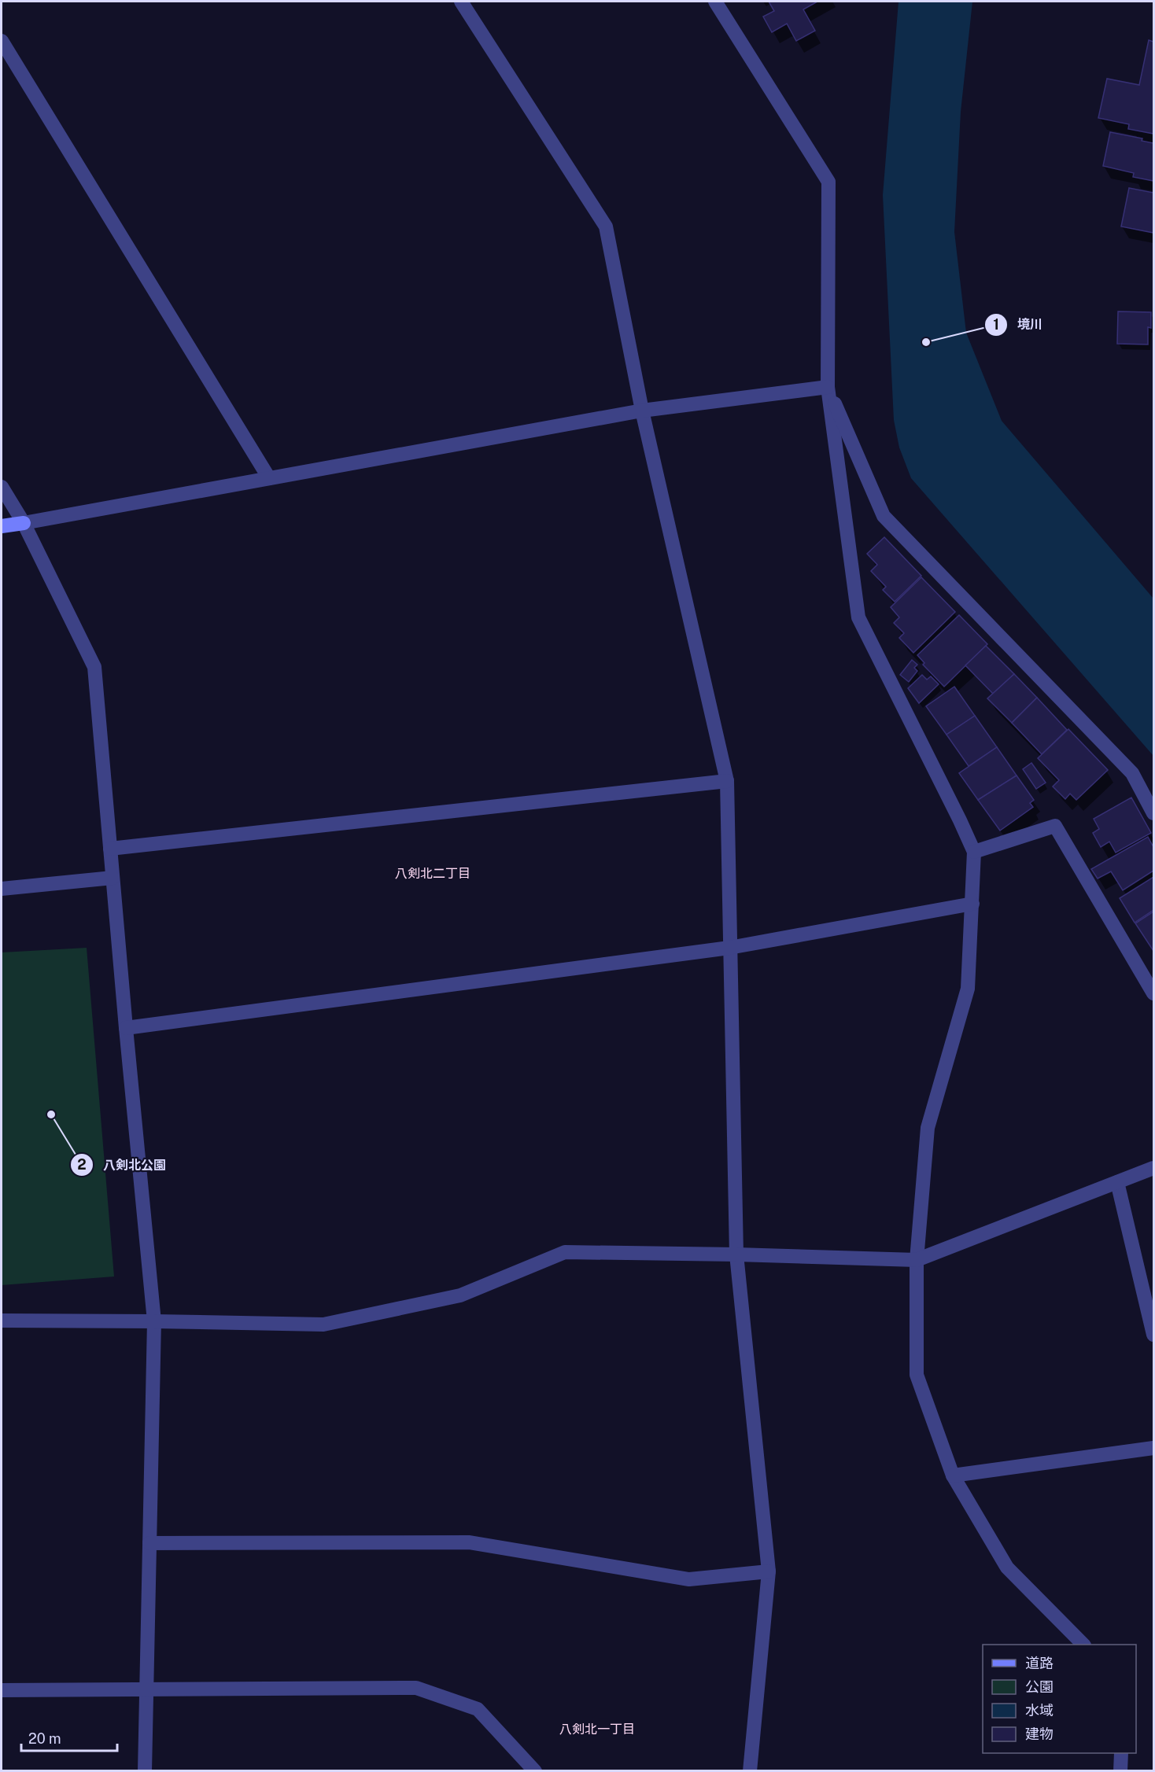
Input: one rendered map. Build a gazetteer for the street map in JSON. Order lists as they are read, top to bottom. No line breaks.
{"districts":["八剣北二丁目","八剣北一丁目"],"places":["境川","八剣北公園"],"legend":["道路","公園","水域","建物"],"scale_bar":"20 m"}
